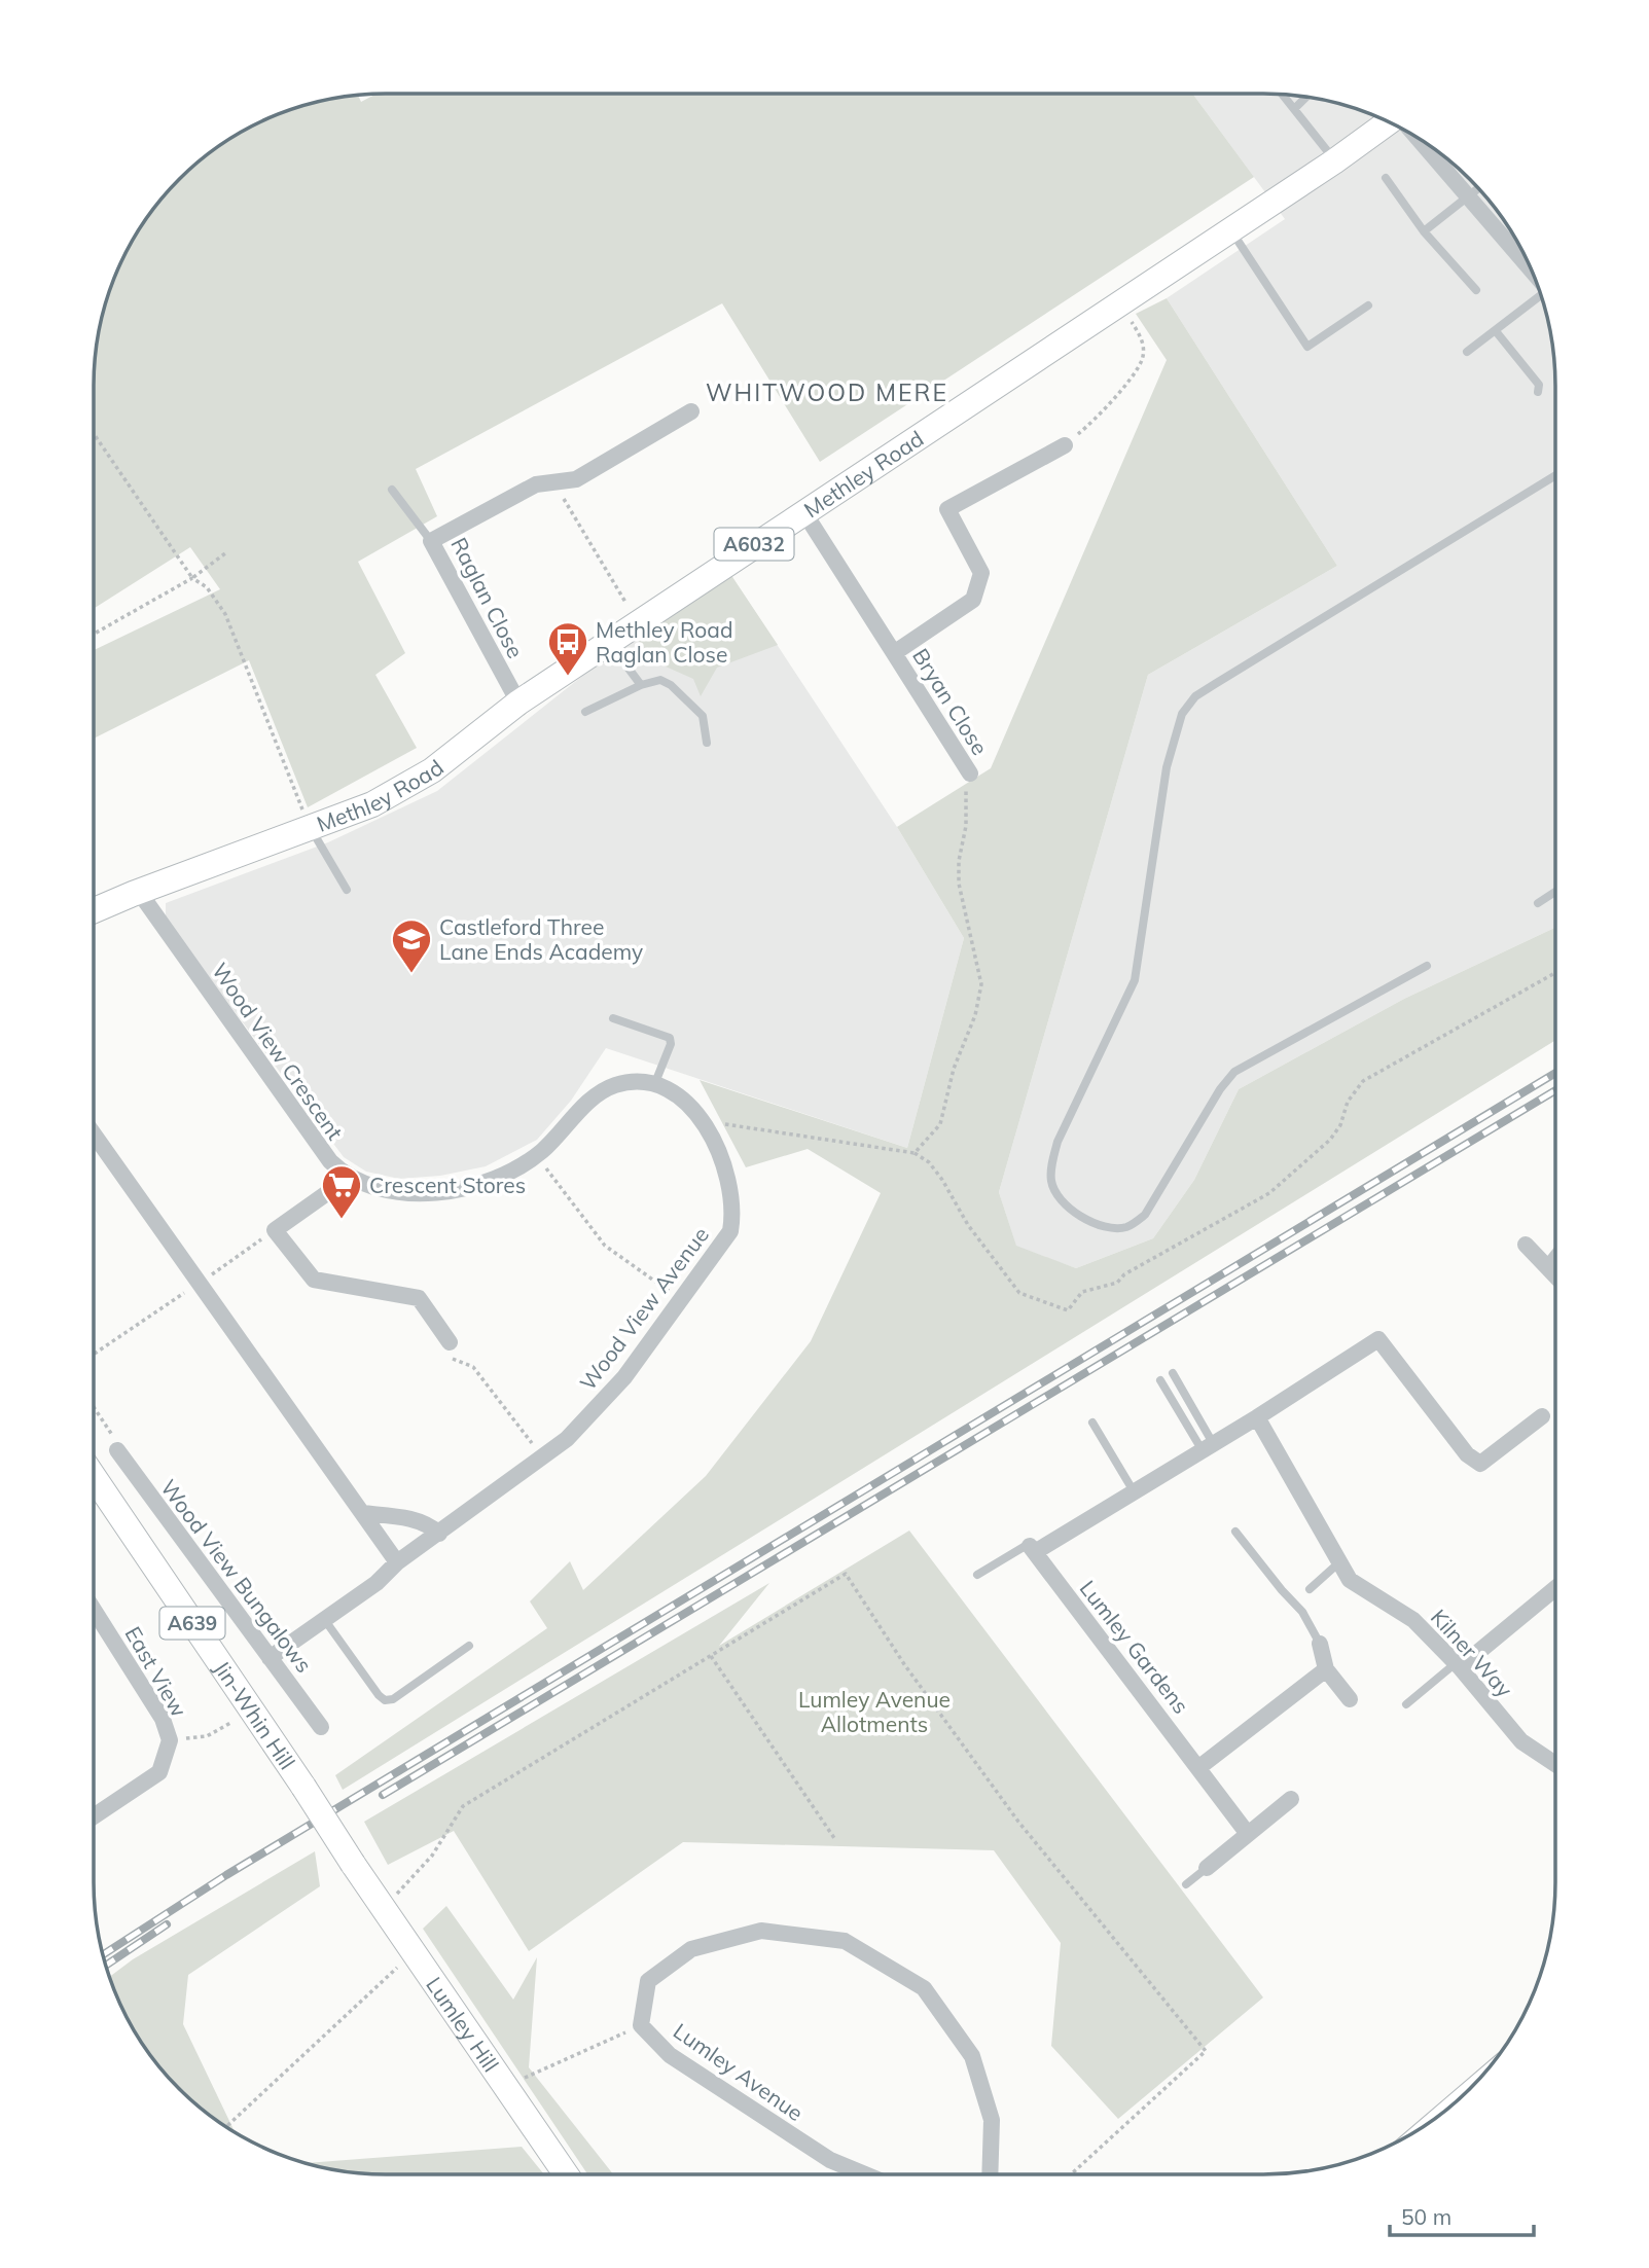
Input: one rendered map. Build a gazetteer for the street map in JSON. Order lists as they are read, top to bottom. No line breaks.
{"streets":{"main road":["Methley Road","A6032","A639","Jin-Whin Hill","Lumley Hill"],"street":["Raglan Close","Bryan Close","Wood View Crescent","Wood View Avenue","Wood View Bungalows","Lumley Gardens","Kilner Way","East View","Lumley Avenue"]},"crossings":[["Methley Road","Raglan Close"],["Methley Road","Bryan Close"],["Methley Road","Wood View Crescent"],["Wood View Avenue","Wood View Bungalows"],["Jin-Whin Hill","Lumley Hill"]],"districts":["WHITWOOD MERE"],"parks":["Lumley Avenue Allotments"],"places":{"bus stop":["Methley Road Raglan Close"],"school or university":["Castleford Three Lane Ends Academy"],"supermarket":["Crescent Stores"]},"scale_bar":"50 m"}
